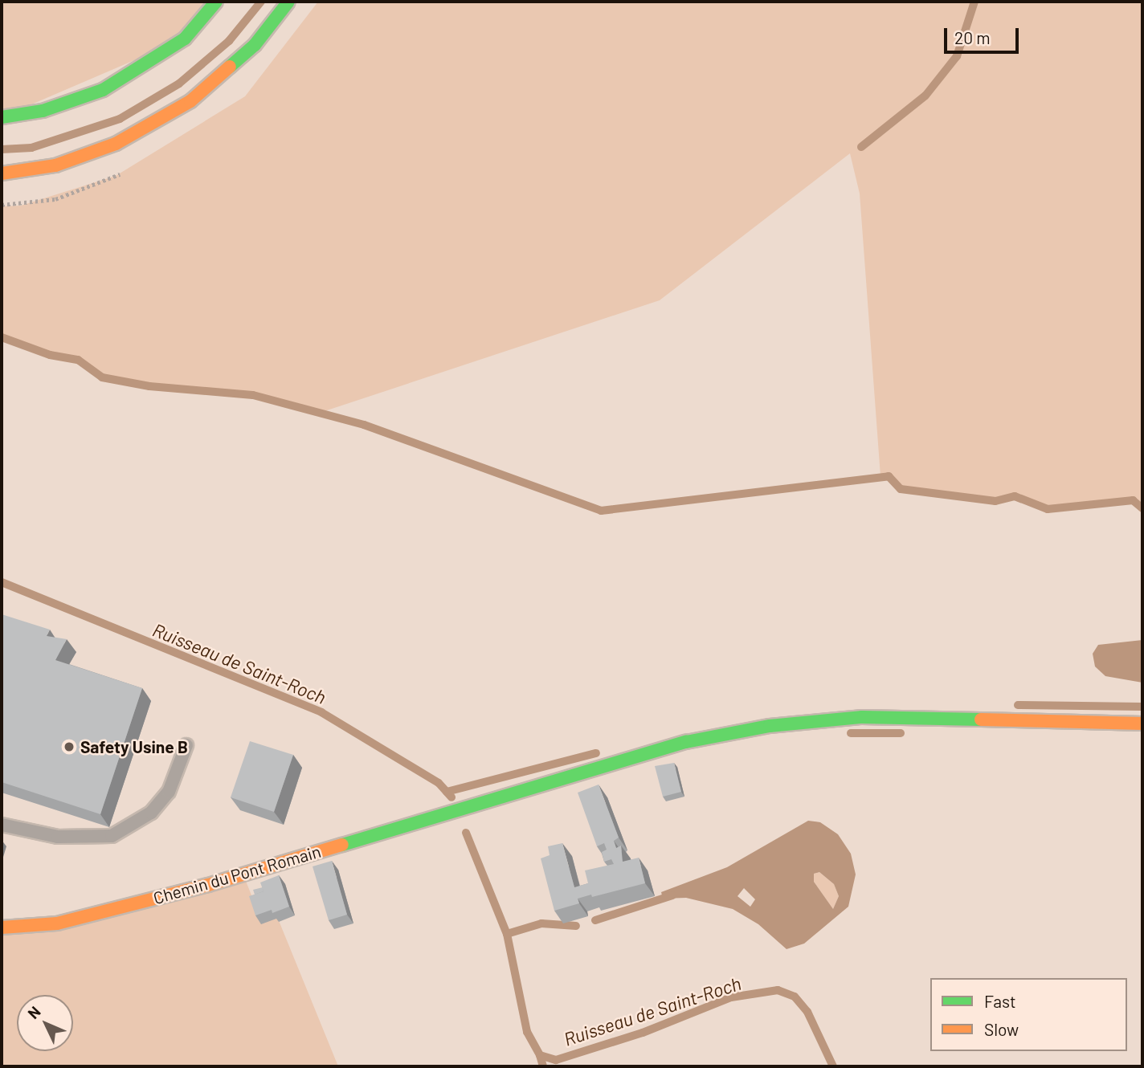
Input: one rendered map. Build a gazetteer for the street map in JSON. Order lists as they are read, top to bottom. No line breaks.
{"streets":{"street":["Chemin du Pont Romain"]},"water":["Ruisseau de Saint-Roch"],"places":["Safety Usine B"],"legend":["Fast","Slow"],"scale_bar":"20 m","north":"top left"}
